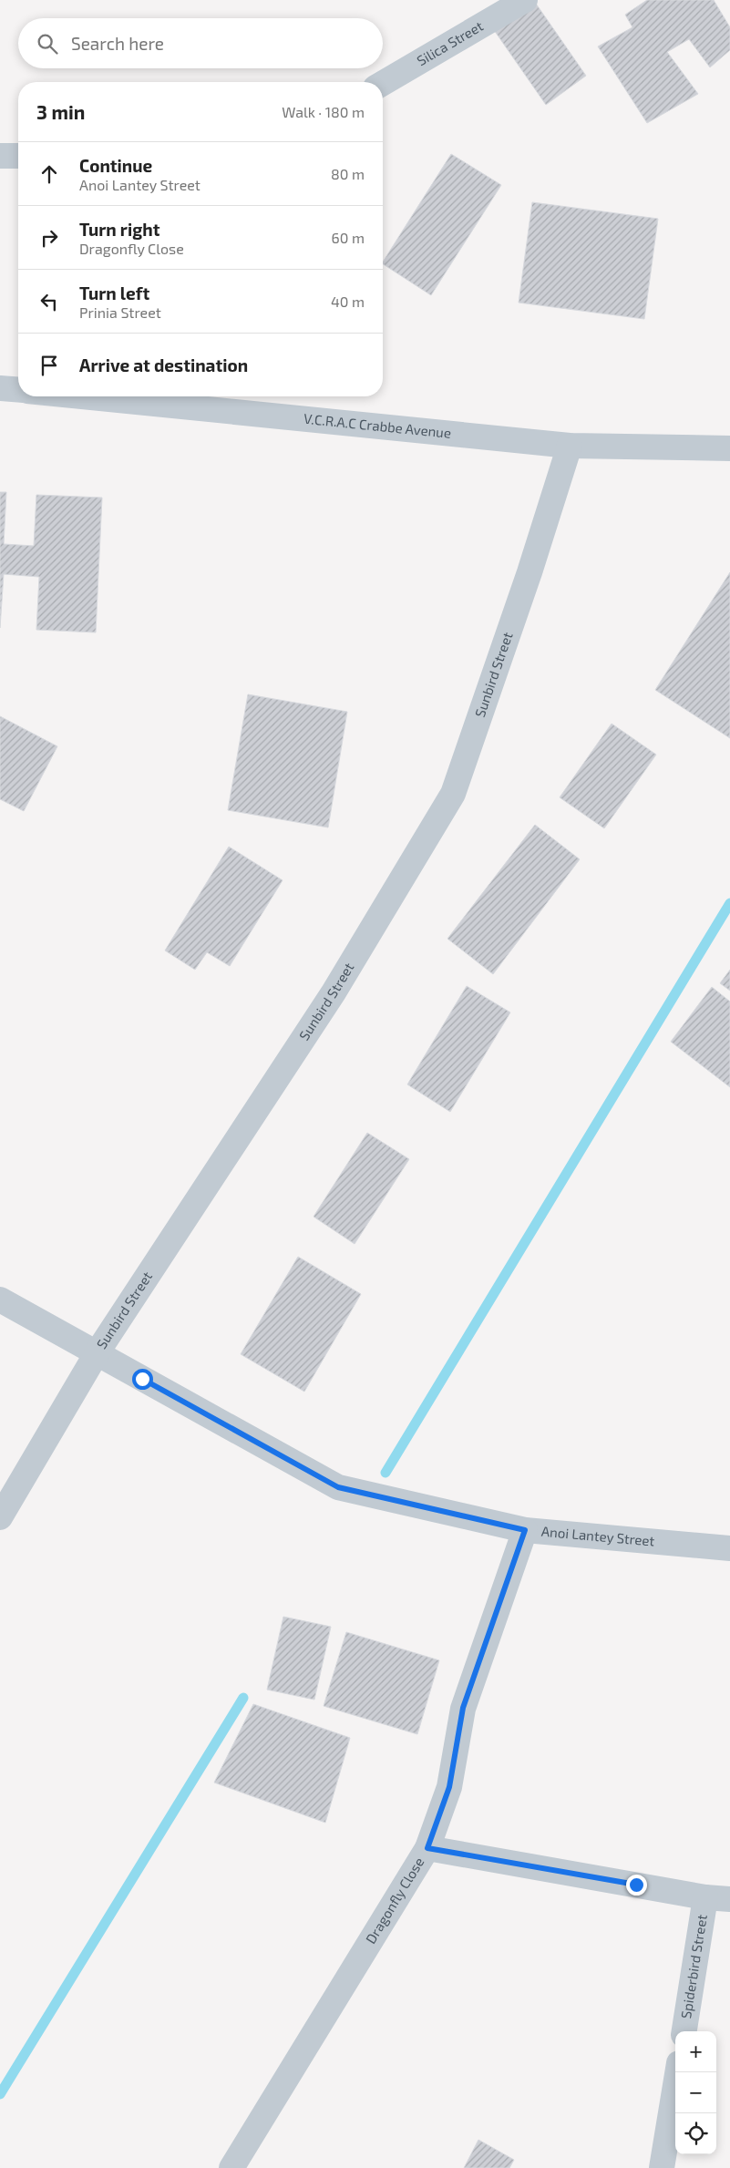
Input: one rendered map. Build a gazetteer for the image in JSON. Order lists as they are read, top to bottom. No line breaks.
{"streets":{"street":["Silica Street","V.C.R.A.C Crabbe Avenue","Sunbird Street","Anoi Lantey Street","Dragonfly Close","Spiderbird Street"]},"crossings":[["V.C.R.A.C Crabbe Avenue","Sunbird Street"],["Sunbird Street","Anoi Lantey Street"],["Anoi Lantey Street","Dragonfly Close"]],"page":{"search":"Search here","heading":["3 min","Walk · 180 m"],"list":[["Continue","Anoi Lantey Street","80 m"],["Turn right","Dragonfly Close","60 m"],["Turn left","Prinia Street","40 m"],"Arrive at destination"],"map_buttons":["+","−"]}}
